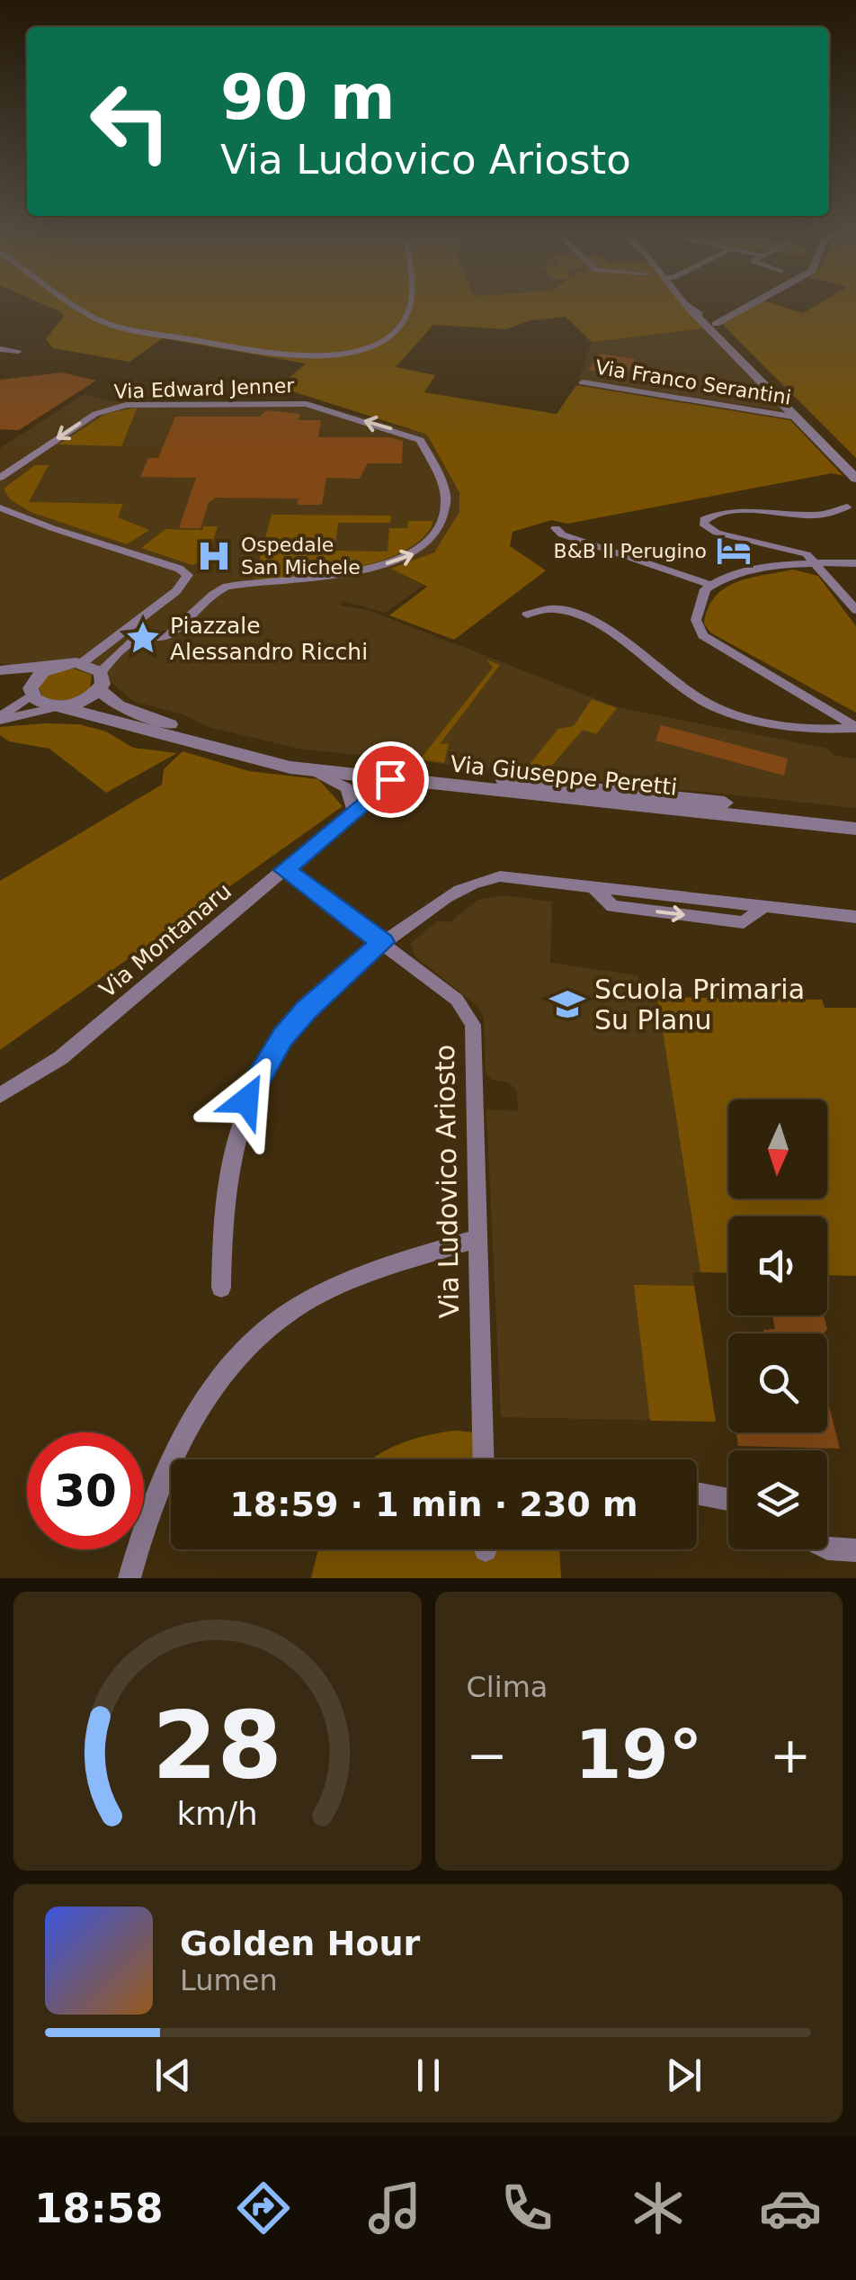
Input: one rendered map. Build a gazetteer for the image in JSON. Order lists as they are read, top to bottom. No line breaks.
{"streets":{"street":["Via Franco Serantini","Via Edward Jenner","Via Giuseppe Peretti","Via Montanaru","Via Ludovico Ariosto"]},"crossings":[["Via Giuseppe Peretti","Via Montanaru"],["Via Montanaru","Via Ludovico Ariosto"]],"places":{"hotel":["B&B Il Perugino"],"hospital":["Ospedale San Michele"],"place":["Piazzale Alessandro Ricchi"],"school or university":["Scuola Primaria Su Planu"]},"north":"bottom","page":{"turn":["90 m","Via Ludovico Ariosto"],"limit":"30","trip":"18:59 · 1 min · 230 m","tile":"Clima","heat":["−","19°","+"],"song":["Golden Hour","Lumen"],"tabs":"18:58","gauge":["28","km/h"]}}
